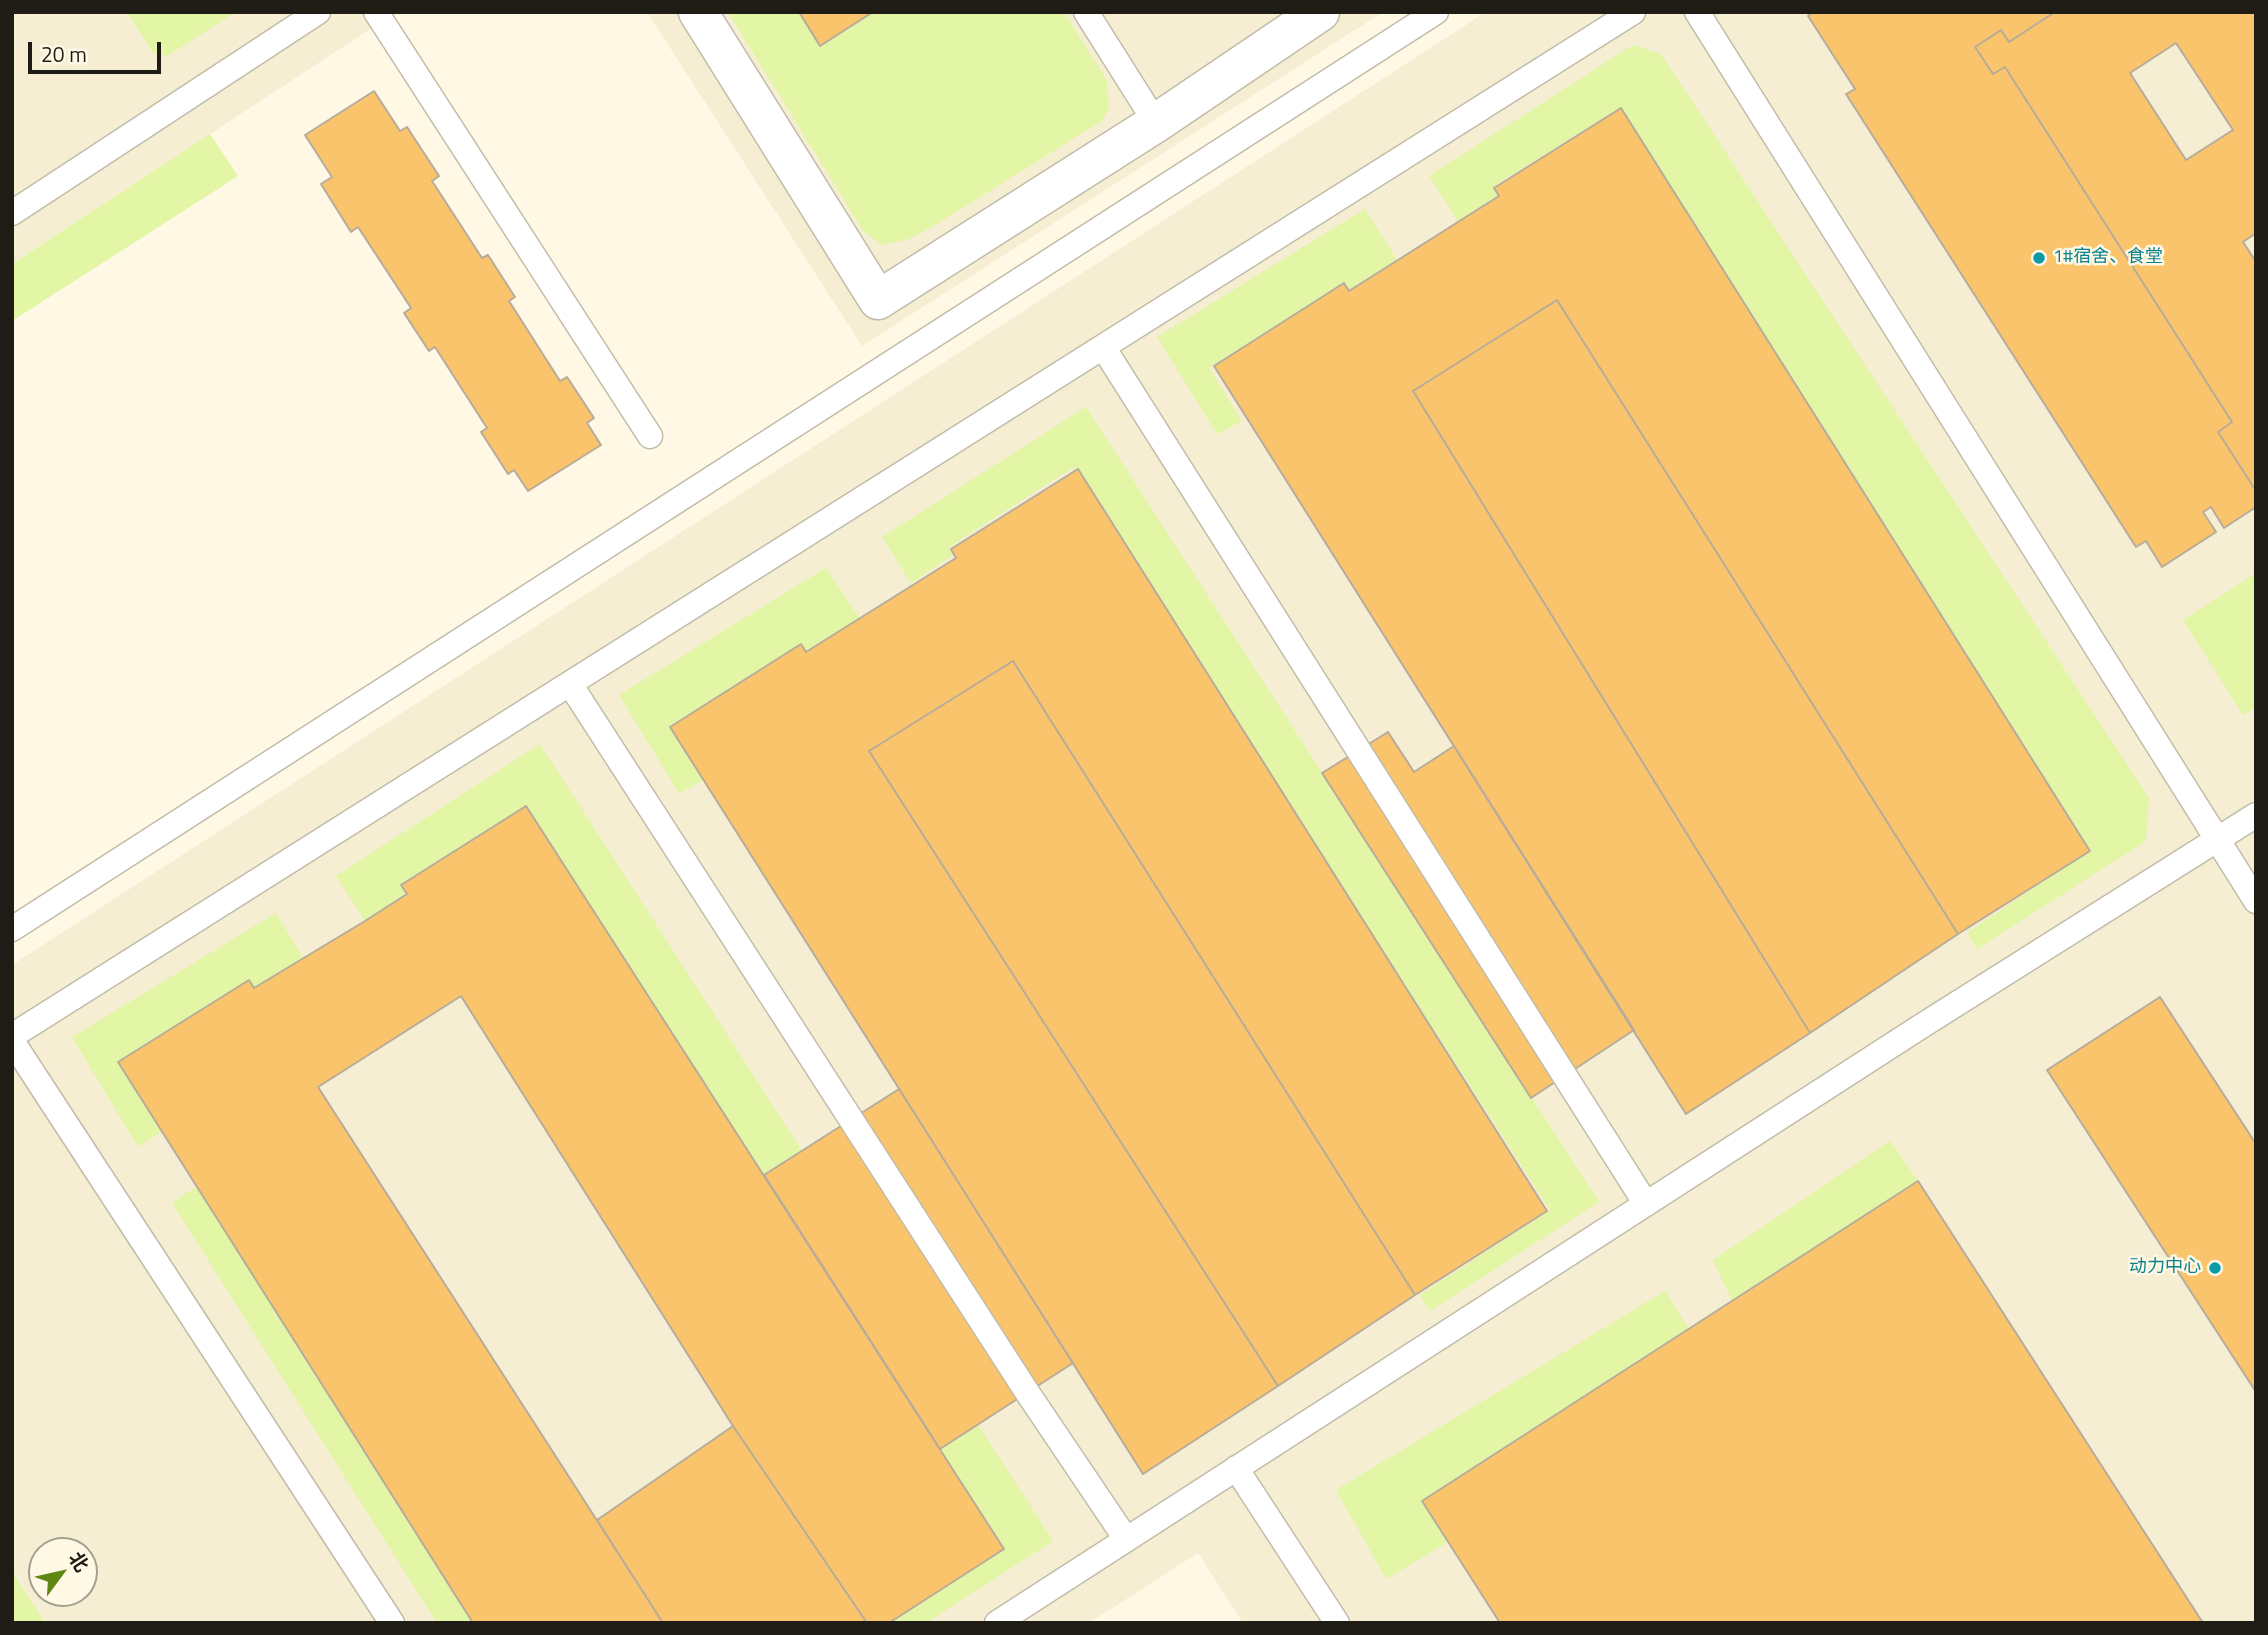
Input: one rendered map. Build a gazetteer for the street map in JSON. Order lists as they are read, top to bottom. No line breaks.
{"places":["1#宿舍、食堂","动力中心"],"scale_bar":"20 m","north":"top right"}
